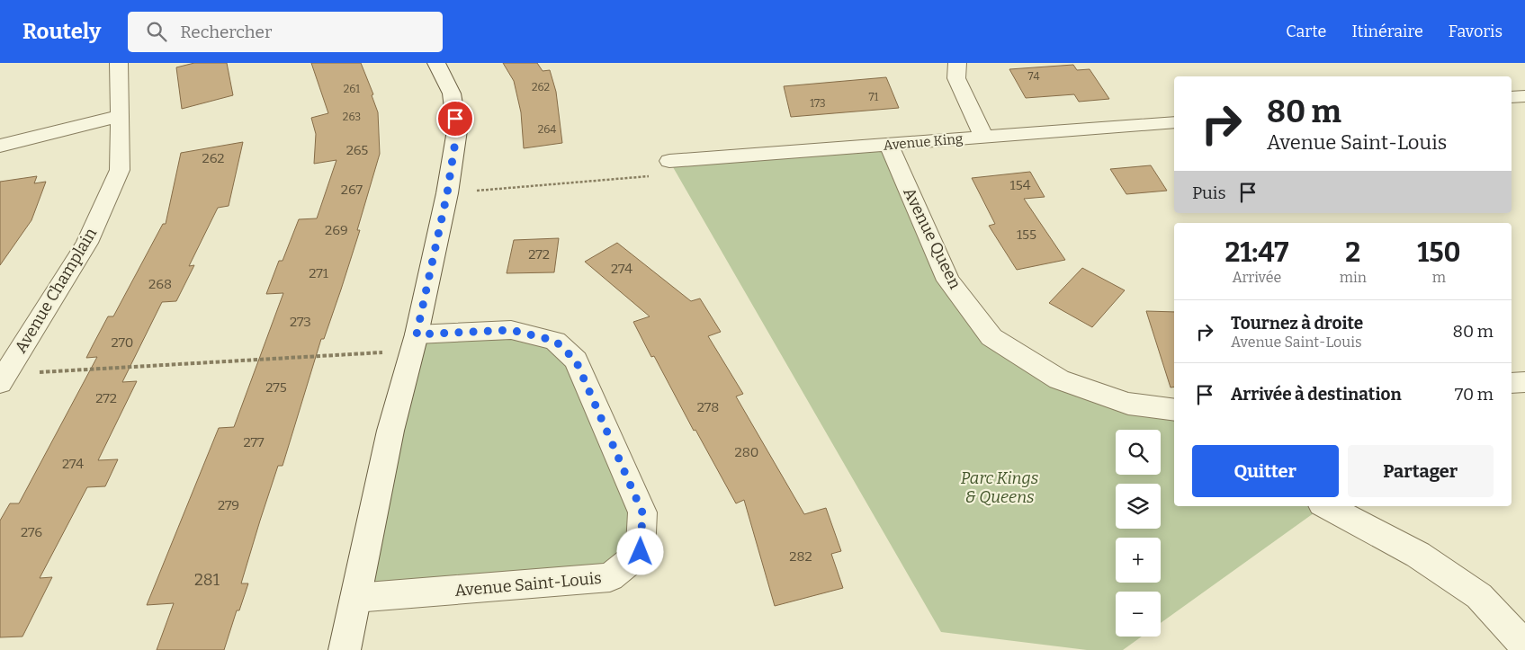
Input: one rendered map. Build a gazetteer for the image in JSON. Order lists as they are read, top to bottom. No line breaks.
{"streets":{"street":["Avenue King","Avenue Queen","Avenue Champlain","Avenue Saint-Louis"]},"crossings":[["Avenue King","Avenue Queen"]],"parks":["Parc Kings & Queens"],"house_numbers":["74","262","261","71","173","263","264","265","262","154","267","269","155","272","274","271","268","273","270","275","272","278","277","280","274","279","276","282","281"],"page":{"header":"Routely","search":"Rechercher","nav":["Carte","Itinéraire","Favoris"],"turn":["80 m","Avenue Saint-Louis"],"then":"Puis","eta":["21:47","Arrivée","2","min","150","m"],"list":[{"name":"Tournez à droite","note":"Avenue Saint-Louis","value":"80 m"},{"name":"Arrivée à destination","value":"70 m"}],"map_buttons":["+","−"],"buttons":["Quitter","Partager"]}}
